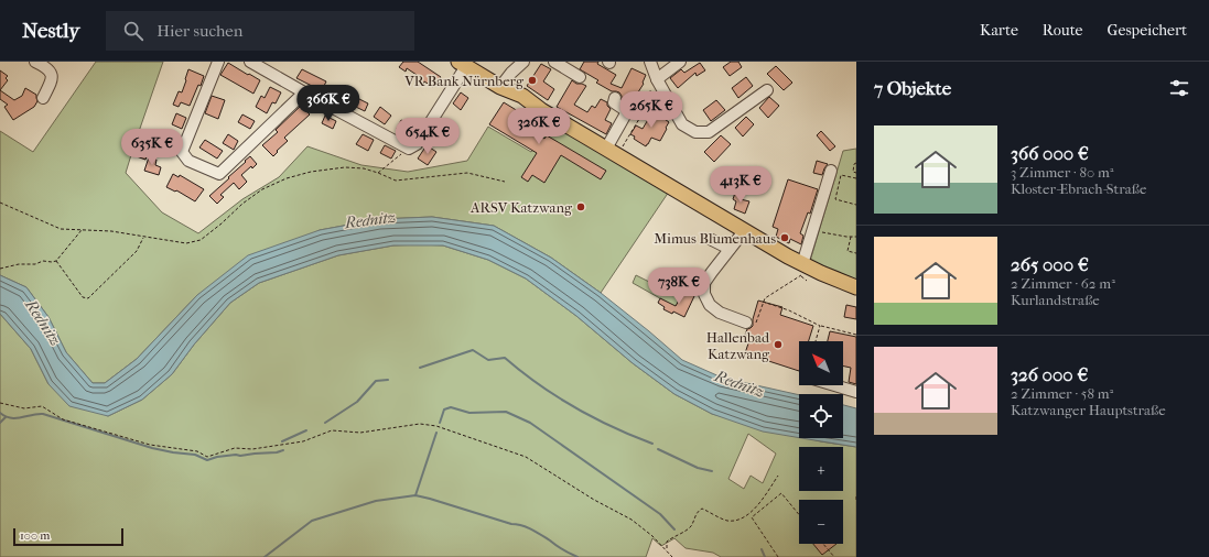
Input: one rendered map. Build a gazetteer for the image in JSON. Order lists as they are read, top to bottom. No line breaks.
{"water":["Rednitz"],"places":["VR Bank Nürnberg","ARSV Katzwang","Mimus Blumenhaus","Hallenbad Katzwang"],"scale_bar":"100 m","north":"top left","page":{"header":"Nestly","search":"Hier suchen","nav":["Karte","Route","Gespeichert"],"heading":"7 Objekte","price":["366K €","265K €","326K €","654K €","635K €","413K €","738K €"],"list":[{"name":"366 000 €","note":"3 Zimmer · 80 m² · Kloster-Ebrach-Straße"},{"name":"265 000 €","note":"2 Zimmer · 62 m² · Kurlandstraße"},{"name":"326 000 €","note":"2 Zimmer · 58 m² · Katzwanger Hauptstraße"}],"map_buttons":["+","−"],"scale":"100 m"}}
